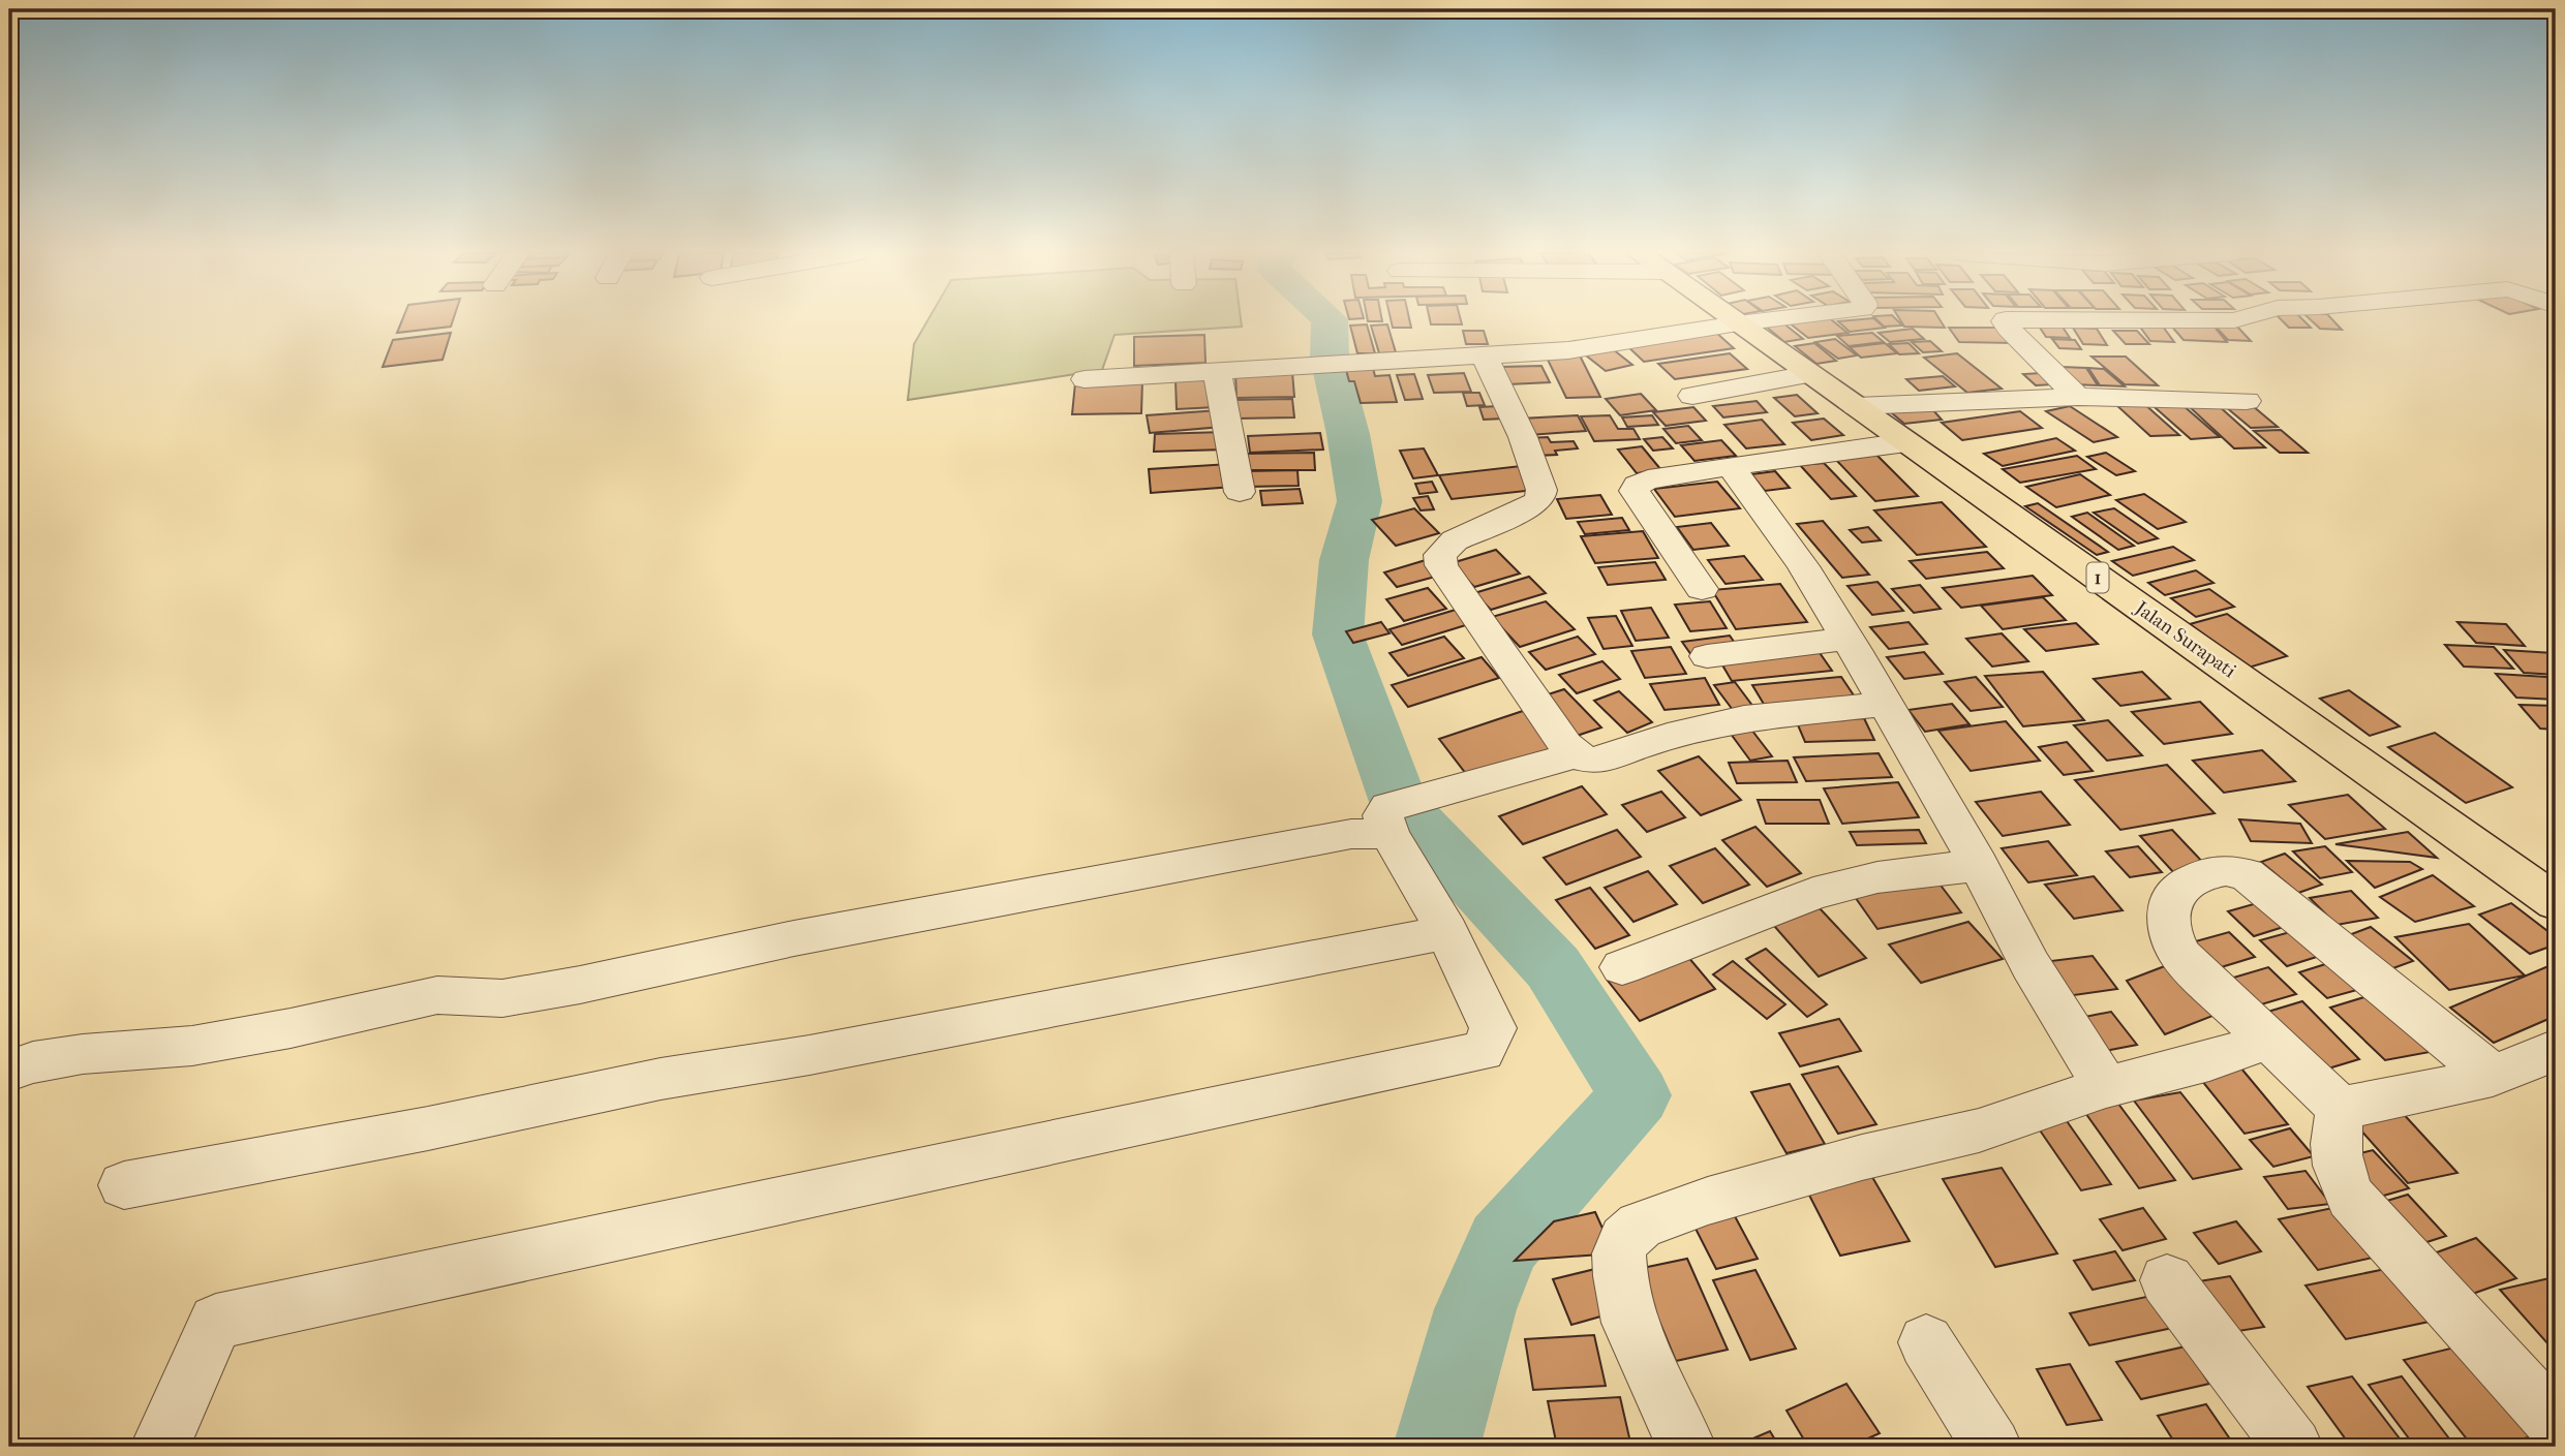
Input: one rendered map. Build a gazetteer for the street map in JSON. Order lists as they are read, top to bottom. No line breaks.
{"streets":{"highway":["1","Jalan Surapati"]}}
